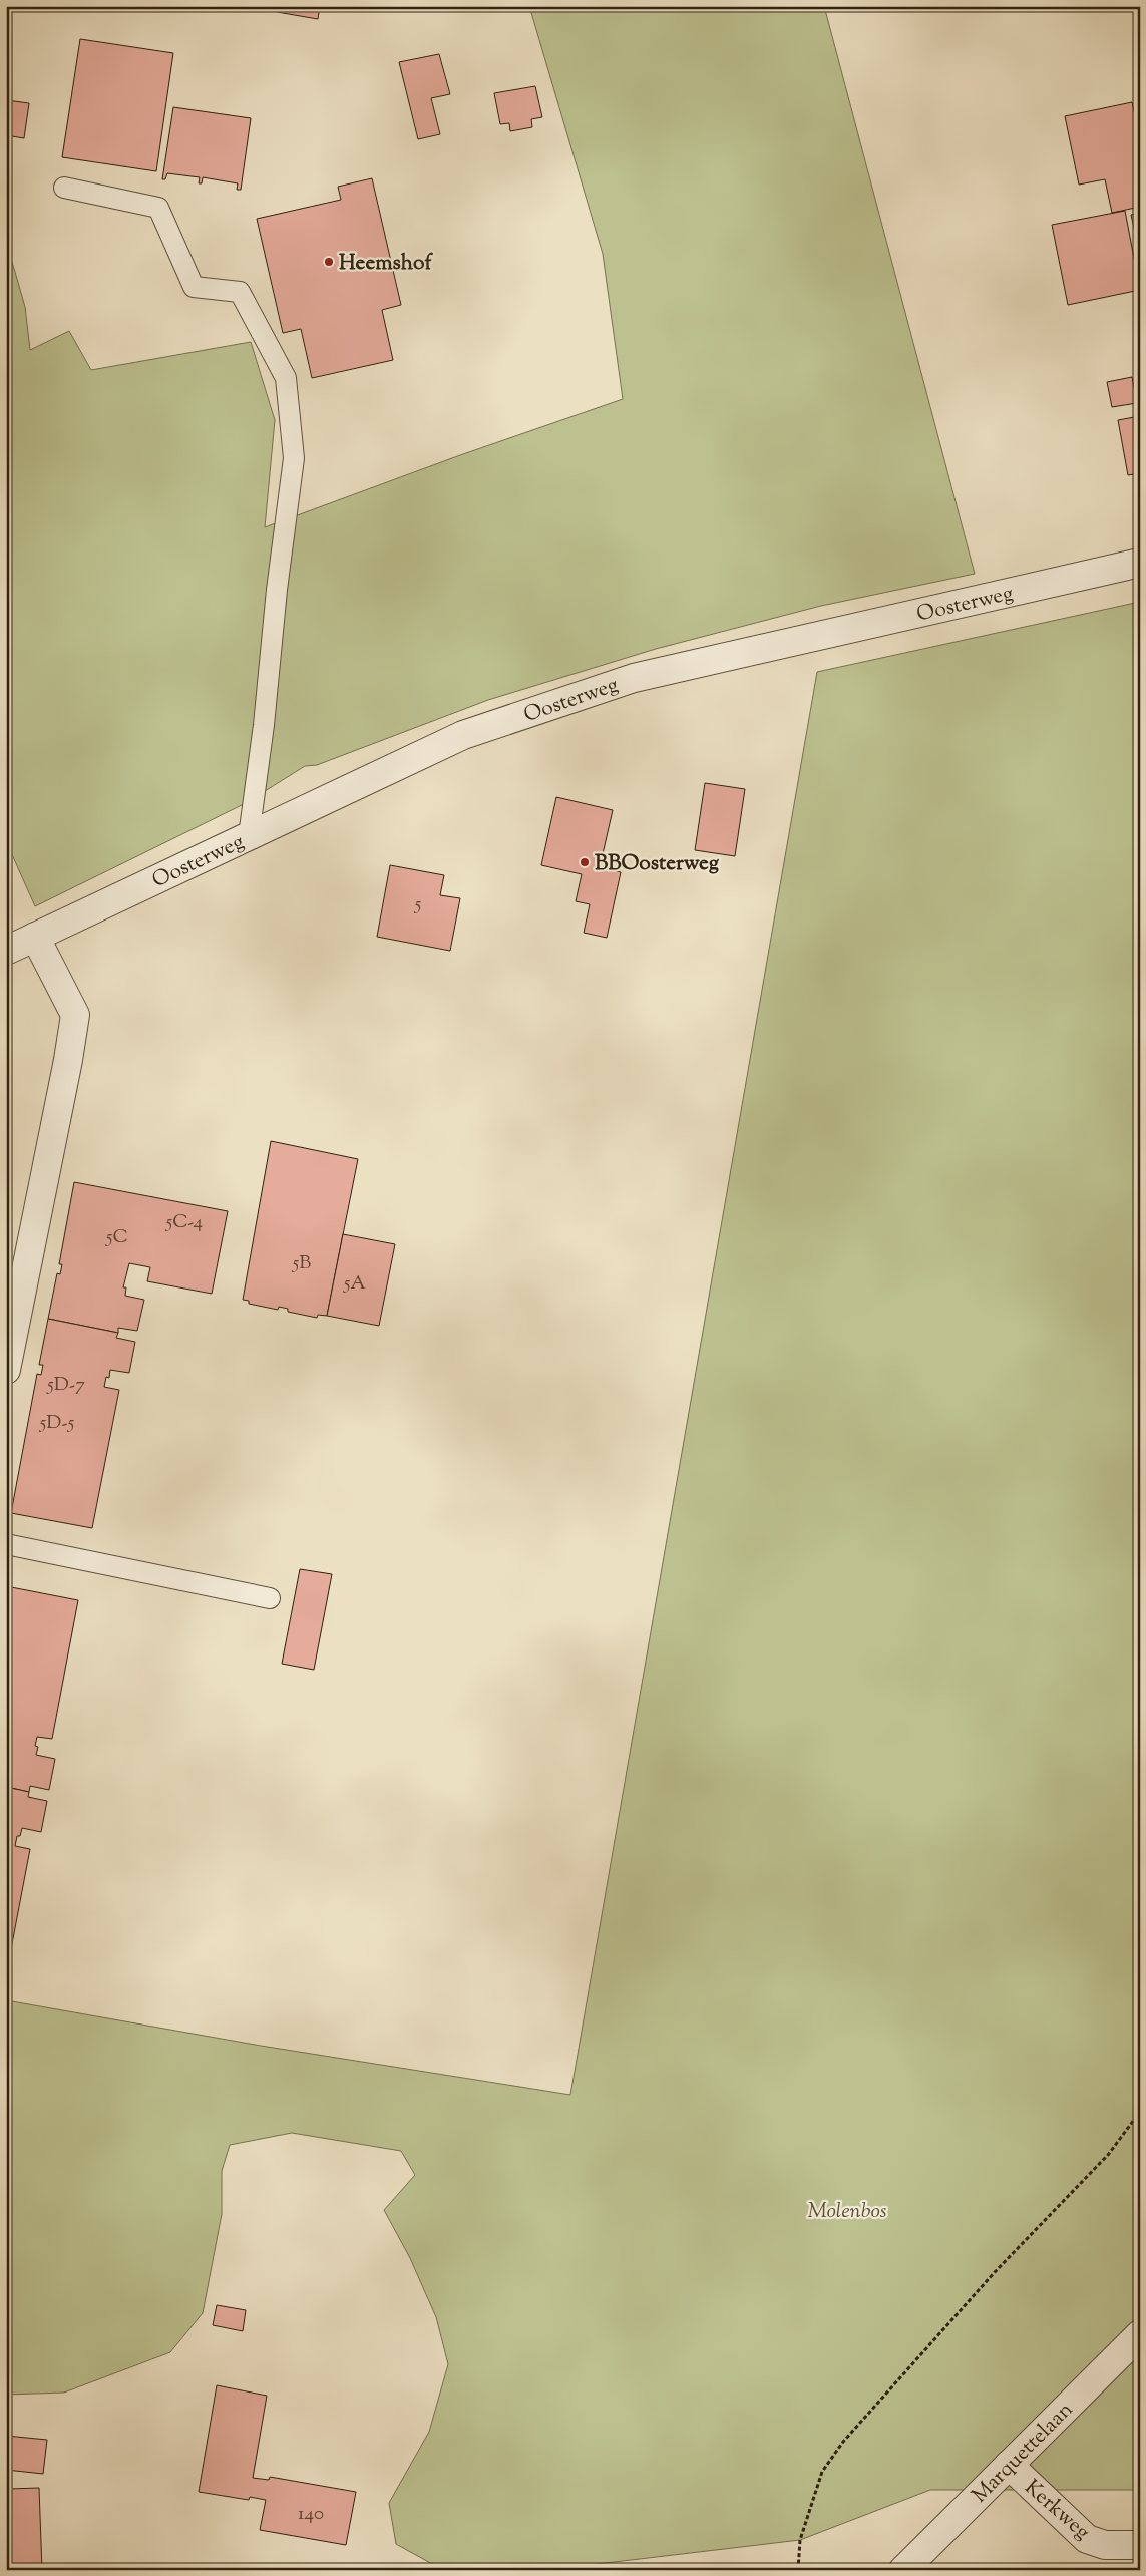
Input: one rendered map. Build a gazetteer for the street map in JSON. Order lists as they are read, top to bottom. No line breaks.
{"streets":{"street":["Oosterweg","Marquettelaan","Kerkweg"]},"crossings":[["Marquettelaan","Kerkweg"]],"parks":["Molenbos"],"places":["Heemshof","BBOosterweg"],"house_numbers":["5","5C-4","5C","5B","5A","5D-7","5D-5","140"]}
